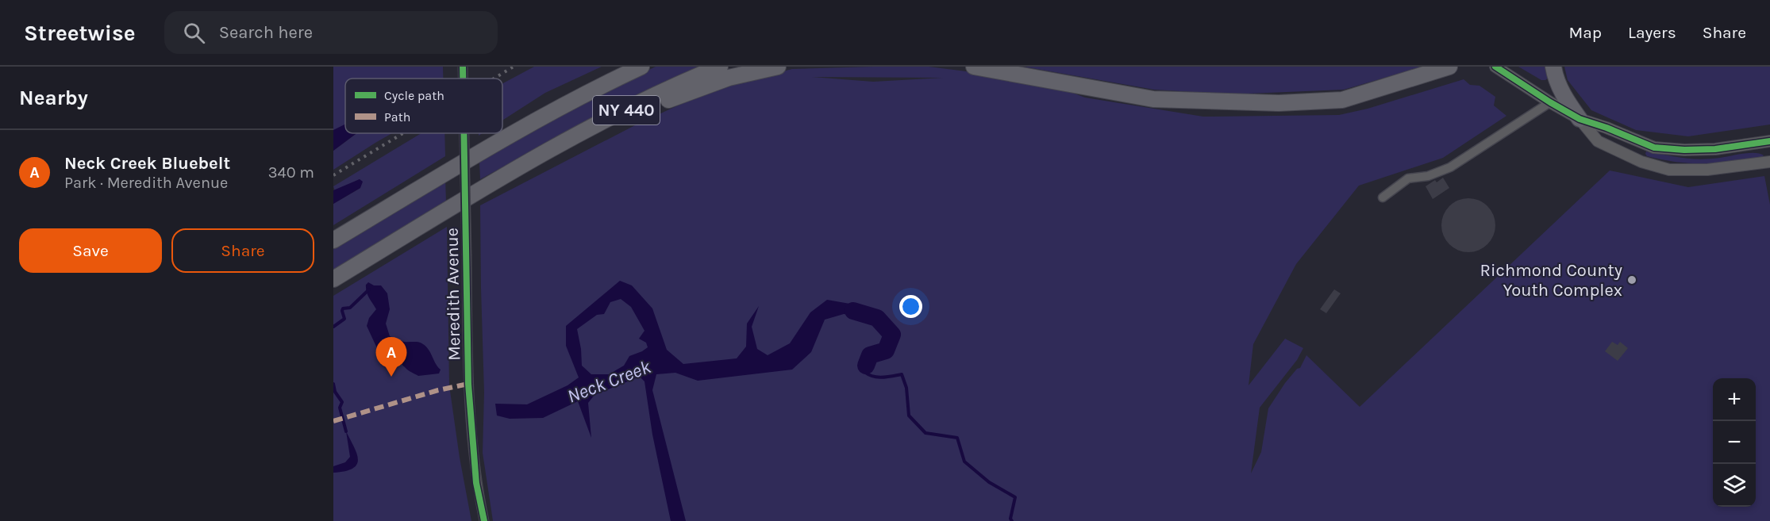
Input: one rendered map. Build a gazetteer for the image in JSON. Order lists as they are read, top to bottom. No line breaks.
{"streets":{"highway":["NY 440"],"street":["Meredith Avenue"]},"water":["Neck Creek"],"places":["Richmond County Youth Complex"],"legend":["Cycle path","Path"],"page":{"header":"Streetwise","search":"Search here","nav":["Map","Layers","Share"],"heading":"Nearby","list":[{"mark":"A","name":"Neck Creek Bluebelt","note":"Park · Meredith Avenue","value":"340 m"}],"buttons":["Save","Share"],"pins":"A","map_buttons":["+","−"]}}
